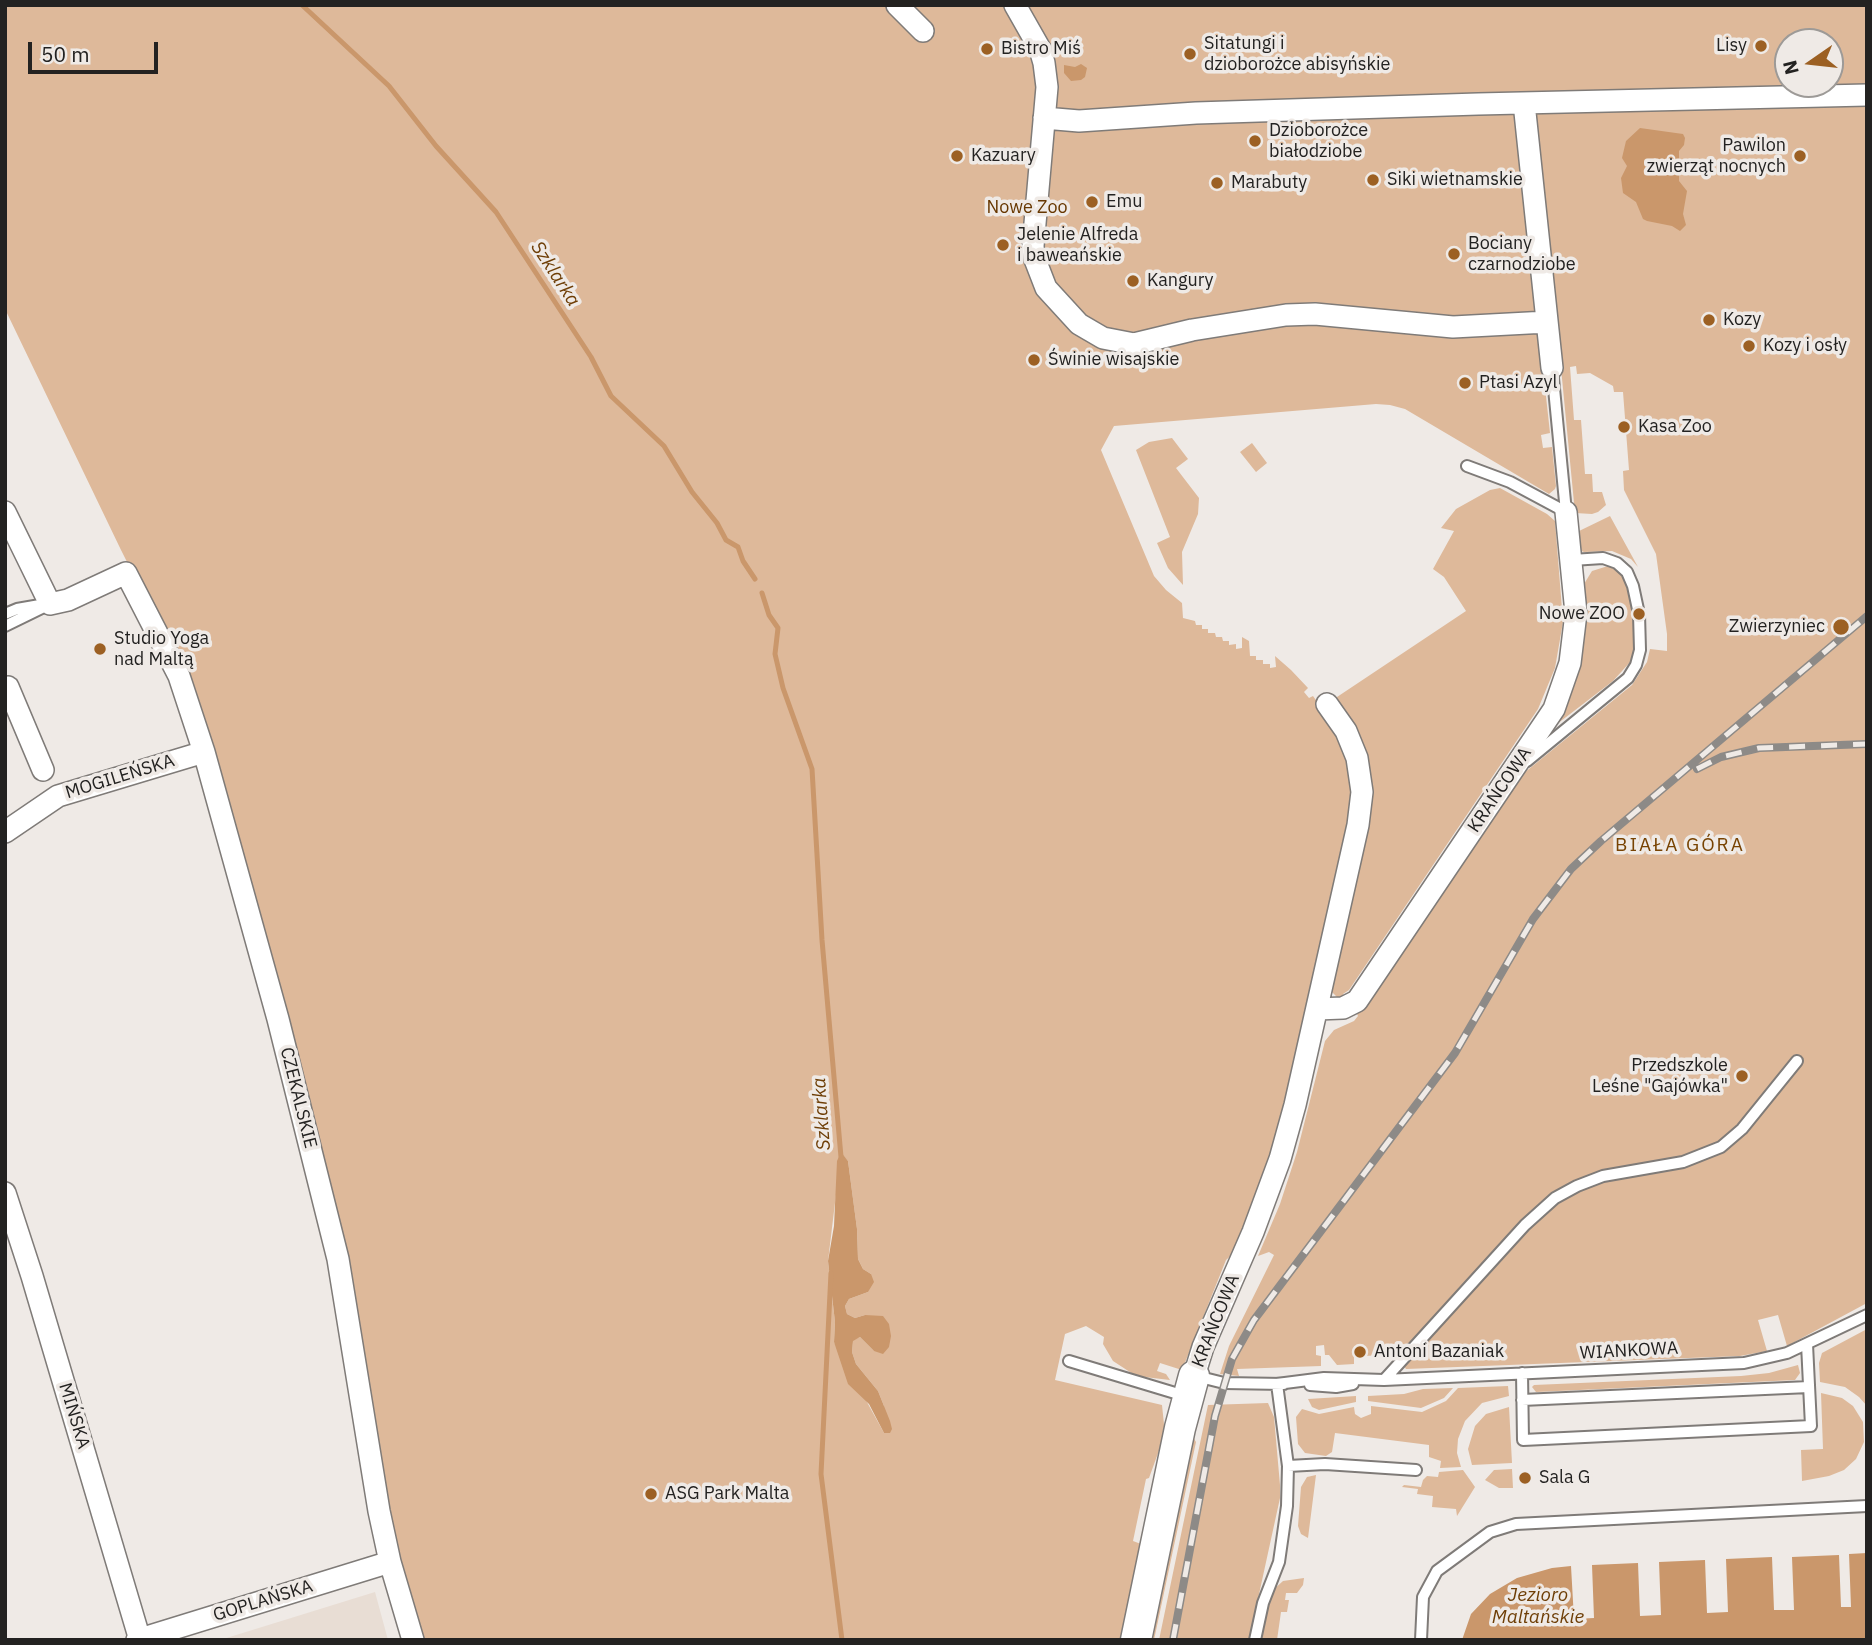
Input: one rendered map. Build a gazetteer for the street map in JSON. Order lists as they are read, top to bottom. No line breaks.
{"streets":{"street":["MOGILEŃSKA","KRAŃCOWA","CZEKALSKIE","MIŃSKA","GOPLAŃSKA"],"lane":["WIANKOWA"]},"crossings":[["MOGILEŃSKA","CZEKALSKIE"],["KRAŃCOWA","WIANKOWA"],["CZEKALSKIE","GOPLAŃSKA"],["MIŃSKA","GOPLAŃSKA"]],"districts":["BIAŁA GÓRA"],"water":["Szklarka","Jezioro Maltańskie"],"parks":["Nowe Zoo"],"places":["Lisy","Bistro Miś","Sitatungi i dzioborożce abisyńskie","Dzioborożce białodziobe","Kazuary","Pawilon zwierząt nocnych","Siki wietnamskie","Marabuty","Emu","Jelenie Alfreda i baweańskie","Bociany czarnodziobe","Kangury","Kozy","Kozy i osły","Świnie wisajskie","Ptasi Azyl","Kasa Zoo","Nowe ZOO","Zwierzyniec","Studio Yoga nad Maltą","Przedszkole Leśne \"Gajówka\"","Antoni Bazaniak","Sala G","ASG Park Malta"],"scale_bar":"50 m","north":"left"}
